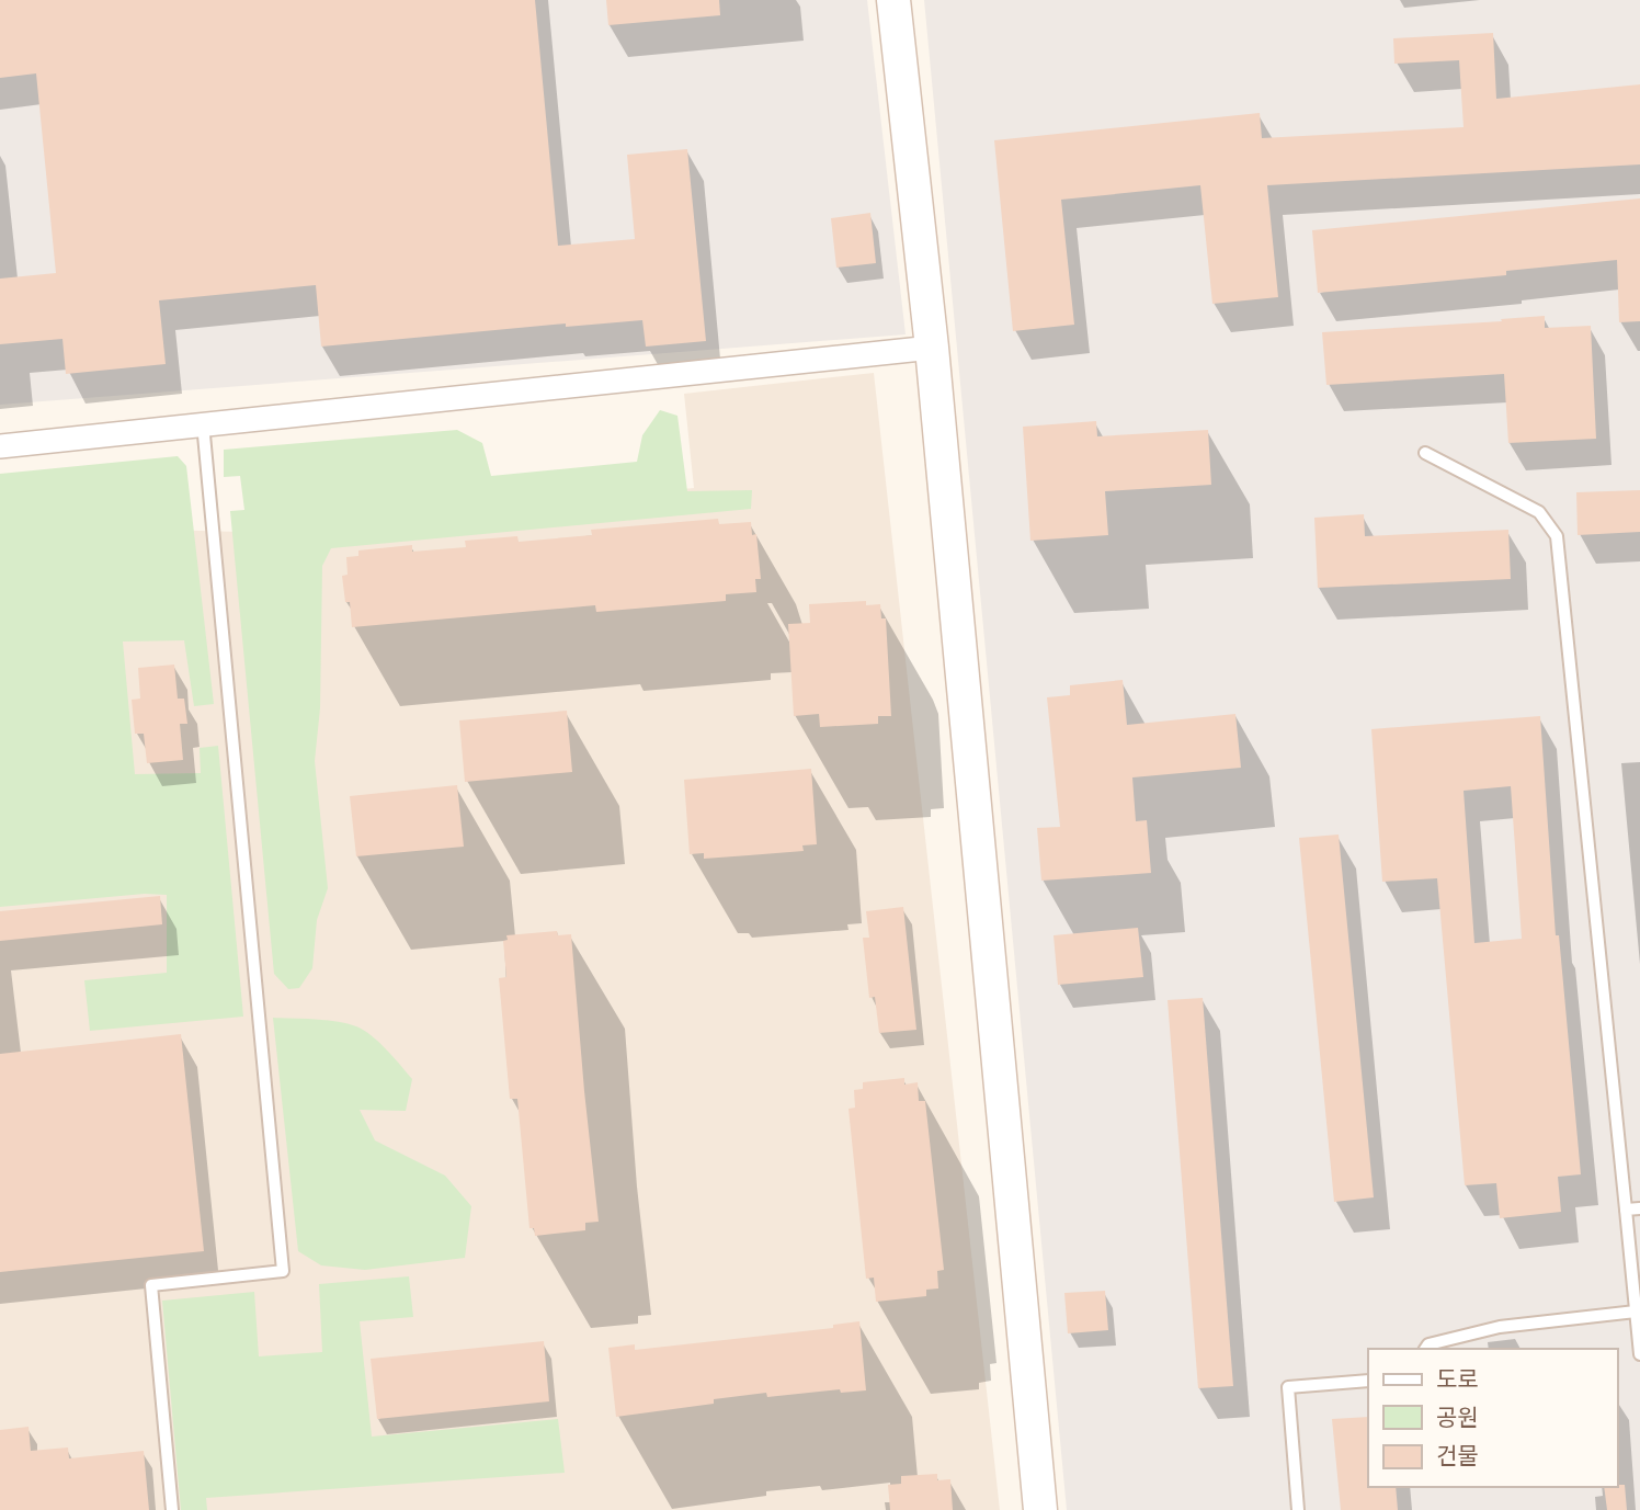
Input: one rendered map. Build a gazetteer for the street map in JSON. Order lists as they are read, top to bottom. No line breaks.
{"legend":["도로","공원","건물"]}
